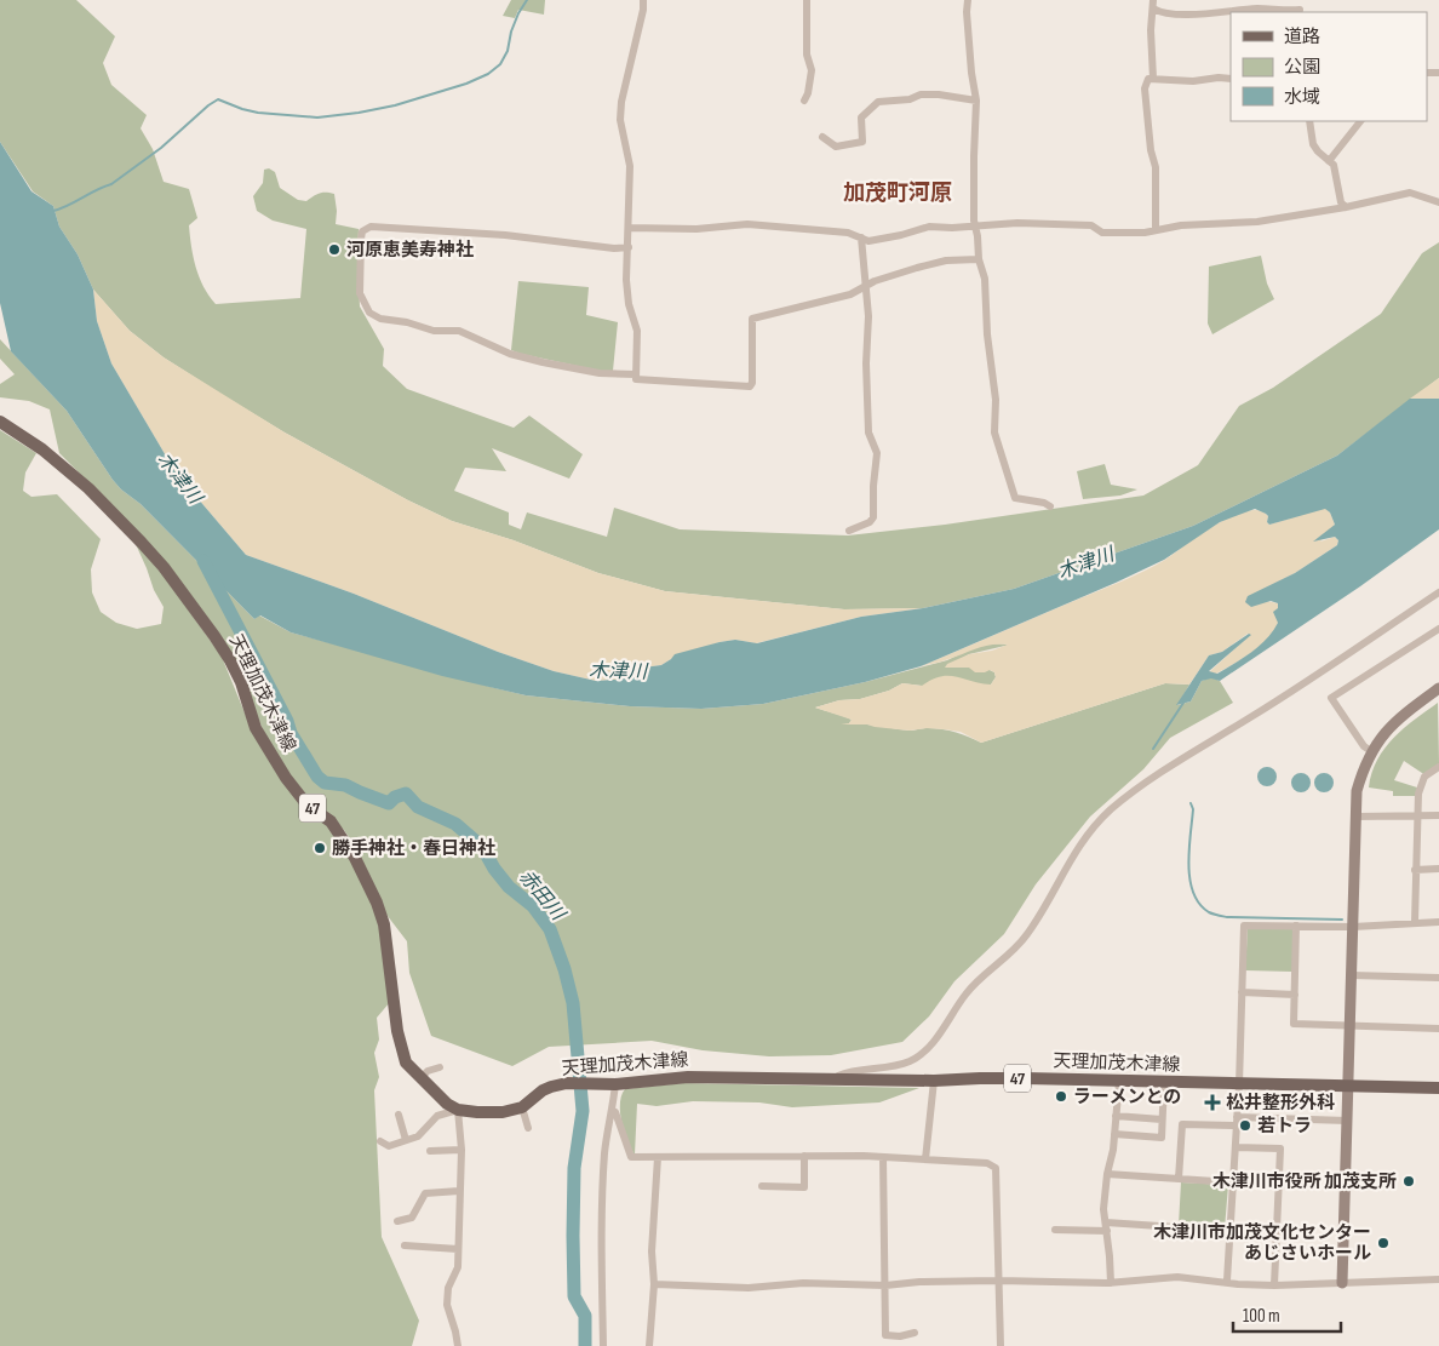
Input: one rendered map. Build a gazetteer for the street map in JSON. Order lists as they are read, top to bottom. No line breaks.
{"streets":{"main road":["天理加茂木津線","47"]},"districts":["加茂町河原"],"water":["木津川","赤田川"],"places":{"other":["河原恵美寿神社","勝手神社・春日神社","ラーメンとの","若トラ","木津川市役所 加茂支所","木津川市加茂文化センター あじさいホール"],"health":["松井整形外科"]},"legend":["道路","公園","水域"],"scale_bar":"100 m"}
